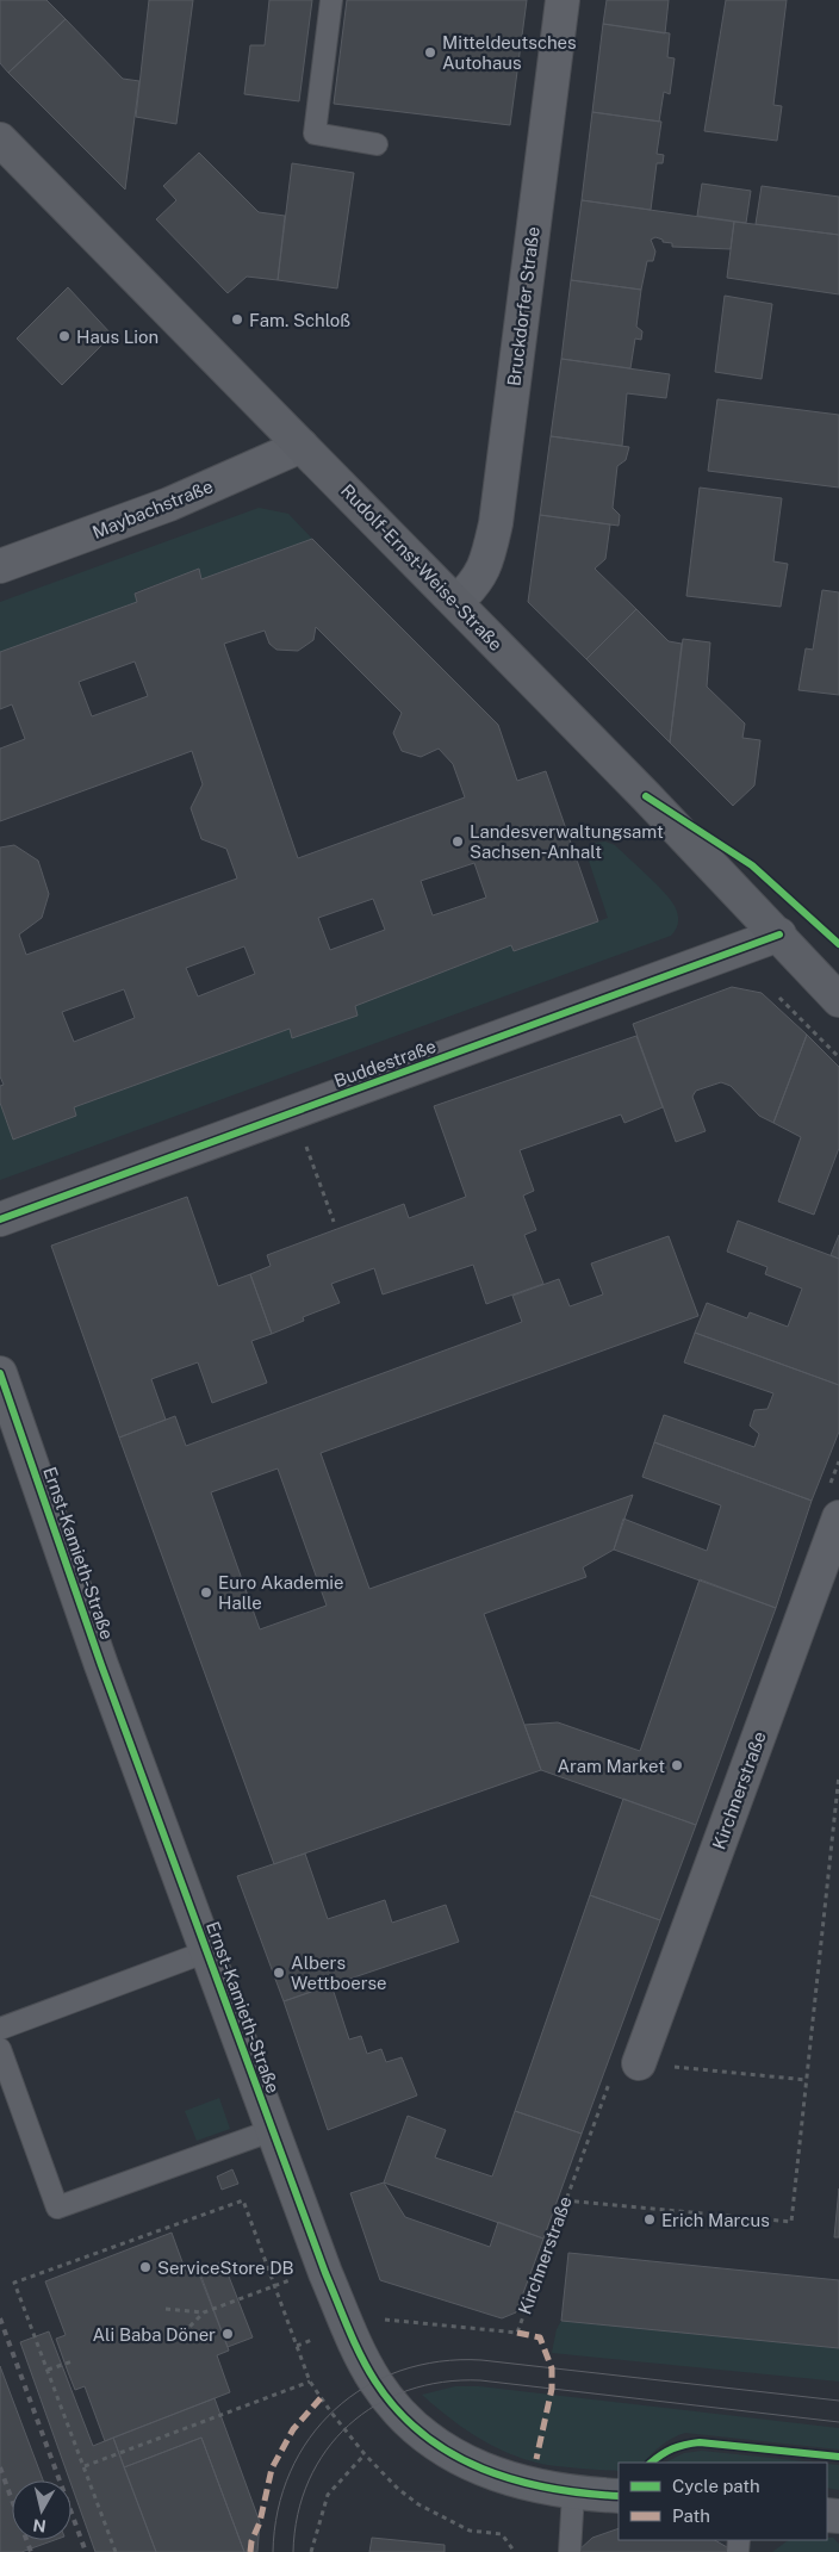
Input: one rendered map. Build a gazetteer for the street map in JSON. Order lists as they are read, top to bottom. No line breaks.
{"streets":{"main road":["Rudolf-Ernst-Weise-Straße"],"street":["Bruckdorfer Straße","Maybachstraße","Buddestraße","Ernst-Kamieth-Straße","Kirchnerstraße"]},"crossings":[["Bruckdorfer Straße","Rudolf-Ernst-Weise-Straße"],["Maybachstraße","Rudolf-Ernst-Weise-Straße"],["Rudolf-Ernst-Weise-Straße","Buddestraße"]],"places":["Mitteldeutsches Autohaus","Fam. Schloß","Haus Lion","Landesverwaltungsamt Sachsen-Anhalt","Euro Akademie Halle","Aram Market","Albers Wettboerse","Erich Marcus","ServiceStore DB","Ali Baba Döner"],"legend":["Cycle path","Path"],"north":"bottom"}
